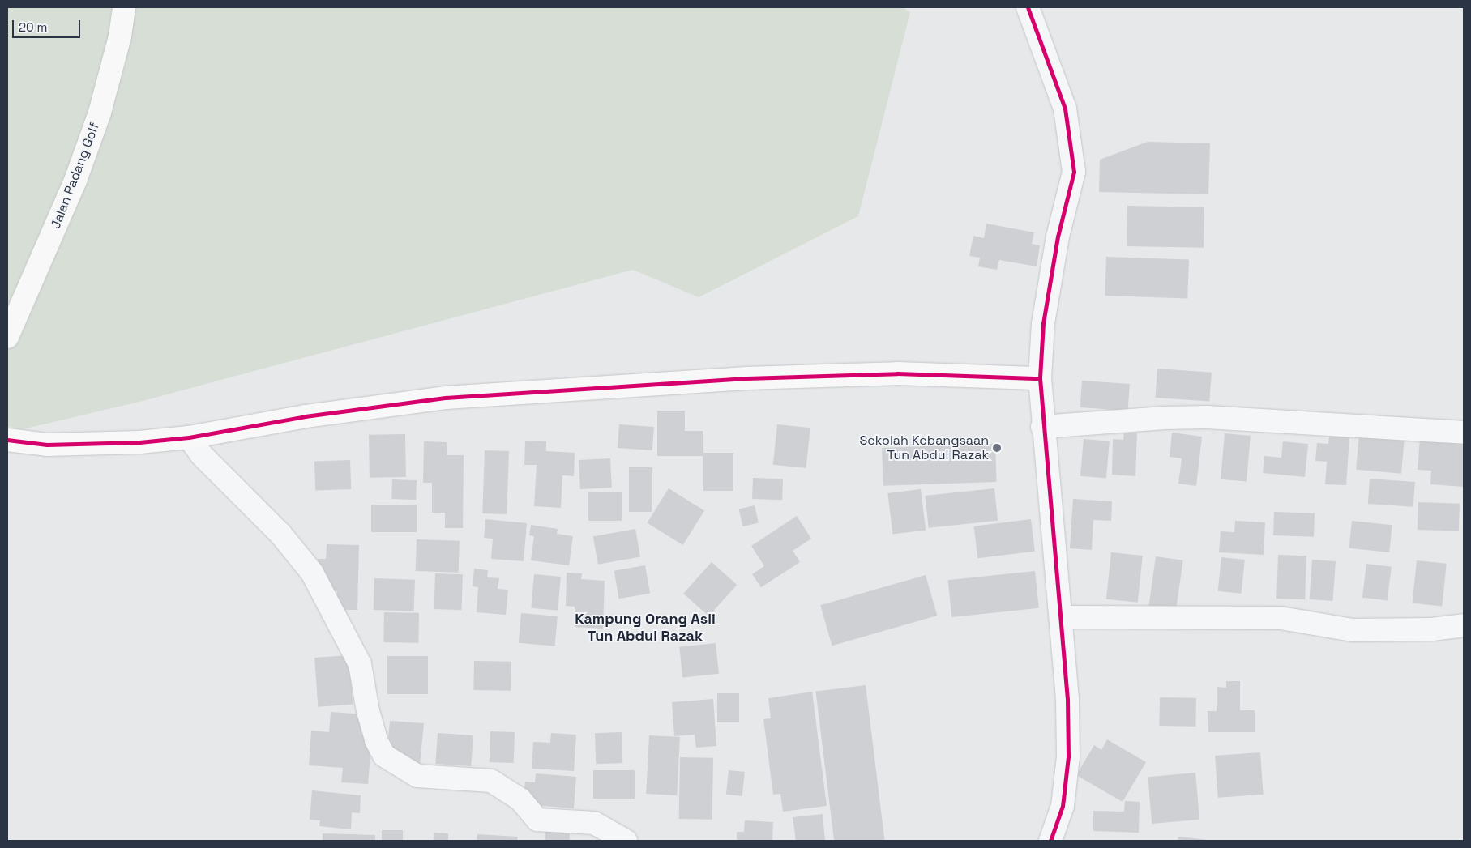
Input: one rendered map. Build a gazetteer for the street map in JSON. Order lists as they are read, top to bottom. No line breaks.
{"streets":{"street":["Jalan Padang Golf"]},"districts":["Kampung Orang Asli Tun Abdul Razak"],"places":["Sekolah Kebangsaan Tun Abdul Razak"],"scale_bar":"20 m"}
